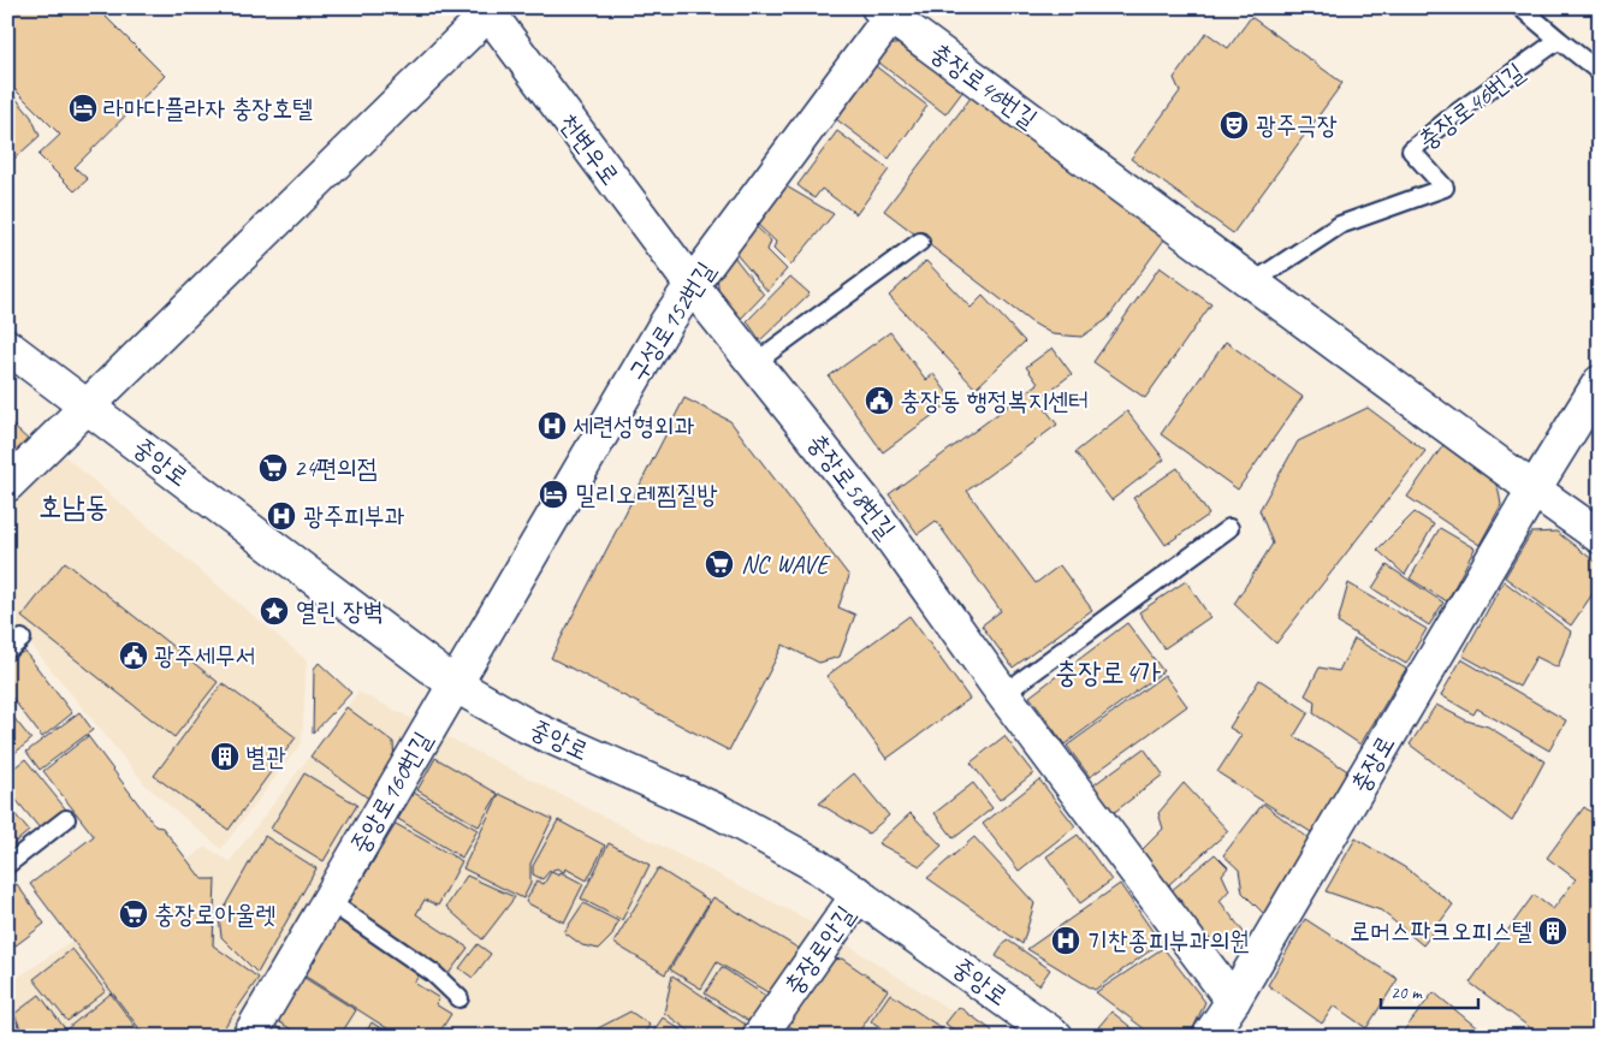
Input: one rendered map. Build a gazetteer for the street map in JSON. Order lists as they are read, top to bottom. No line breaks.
{"streets":{"street":["충장로46번길","천변우로","구성로152번길","중앙로","충장로58번길","충장로","중앙로160번길","충장로안길"]},"crossings":[["충장로46번길","구성로152번길"],["충장로46번길","충장로"],["천변우로","구성로152번길"],["천변우로","중앙로"],["천변우로","충장로58번길"],["구성로152번길","중앙로"],["구성로152번길","충장로58번길"],["구성로152번길","중앙로160번길"],["중앙로","중앙로160번길"],["중앙로","충장로안길"],["충장로58번길","충장로"]],"districts":["호남동","충장로4가"],"places":{"hotel":["라마다플라자 충장호텔","밀리오레찜질방"],"theatre":["광주극장"],"public building":["충장동 행정복지센터","광주세무서"],"hospital":["세련성형외과","광주피부과","기찬종피부과의원"],"supermarket":["24편의점","NC WAVE","충장로아울렛"],"place":["열린 장벽"],"building":["별관","로머스파크오피스텔"]},"scale_bar":"20 m"}
